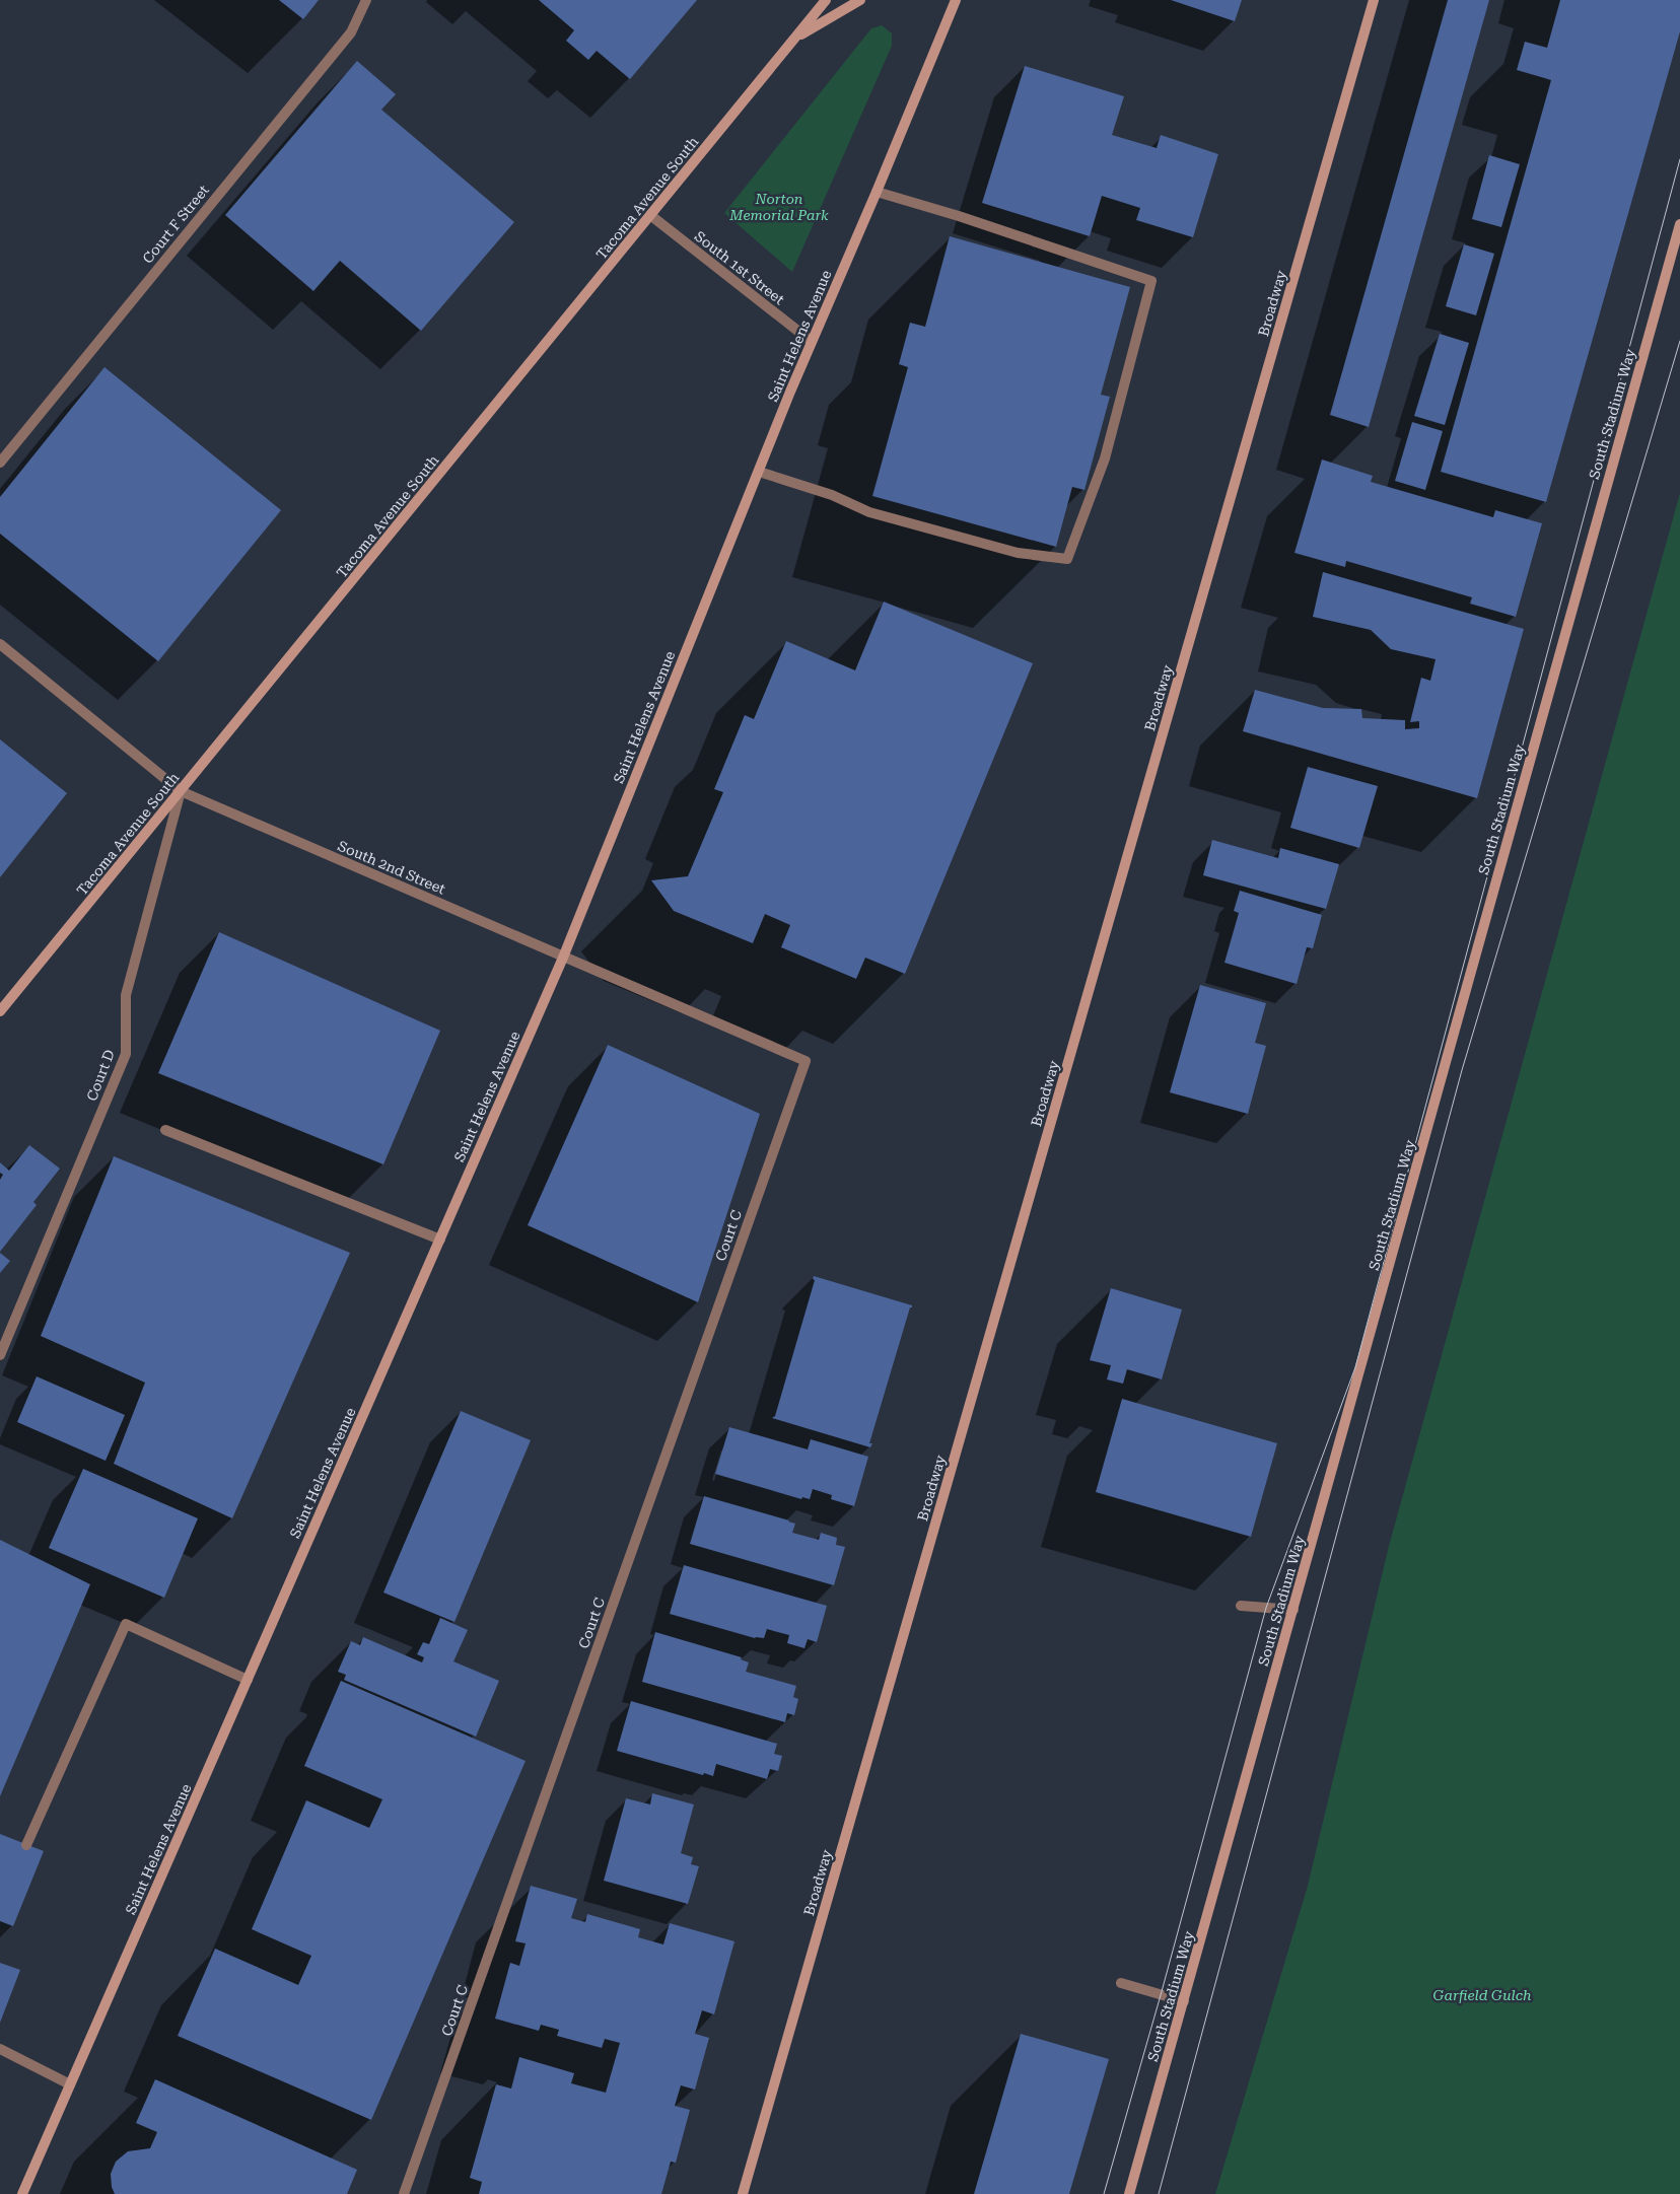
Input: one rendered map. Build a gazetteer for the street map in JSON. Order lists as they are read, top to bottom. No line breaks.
{"streets":{"street":["Tacoma Avenue South","Court F Street","South 1st Street","Broadway","Saint Helens Avenue","South Stadium Way","South 2nd Street","Court D","Court C"]},"crossings":[["Tacoma Avenue South","South 1st Street"],["Tacoma Avenue South","South 2nd Street"],["Tacoma Avenue South","Court D"],["South 1st Street","Saint Helens Avenue"],["Saint Helens Avenue","South 2nd Street"],["South 2nd Street","Court D"],["South 2nd Street","Court C"]],"parks":["Norton Memorial Park","Garfield Gulch"]}
